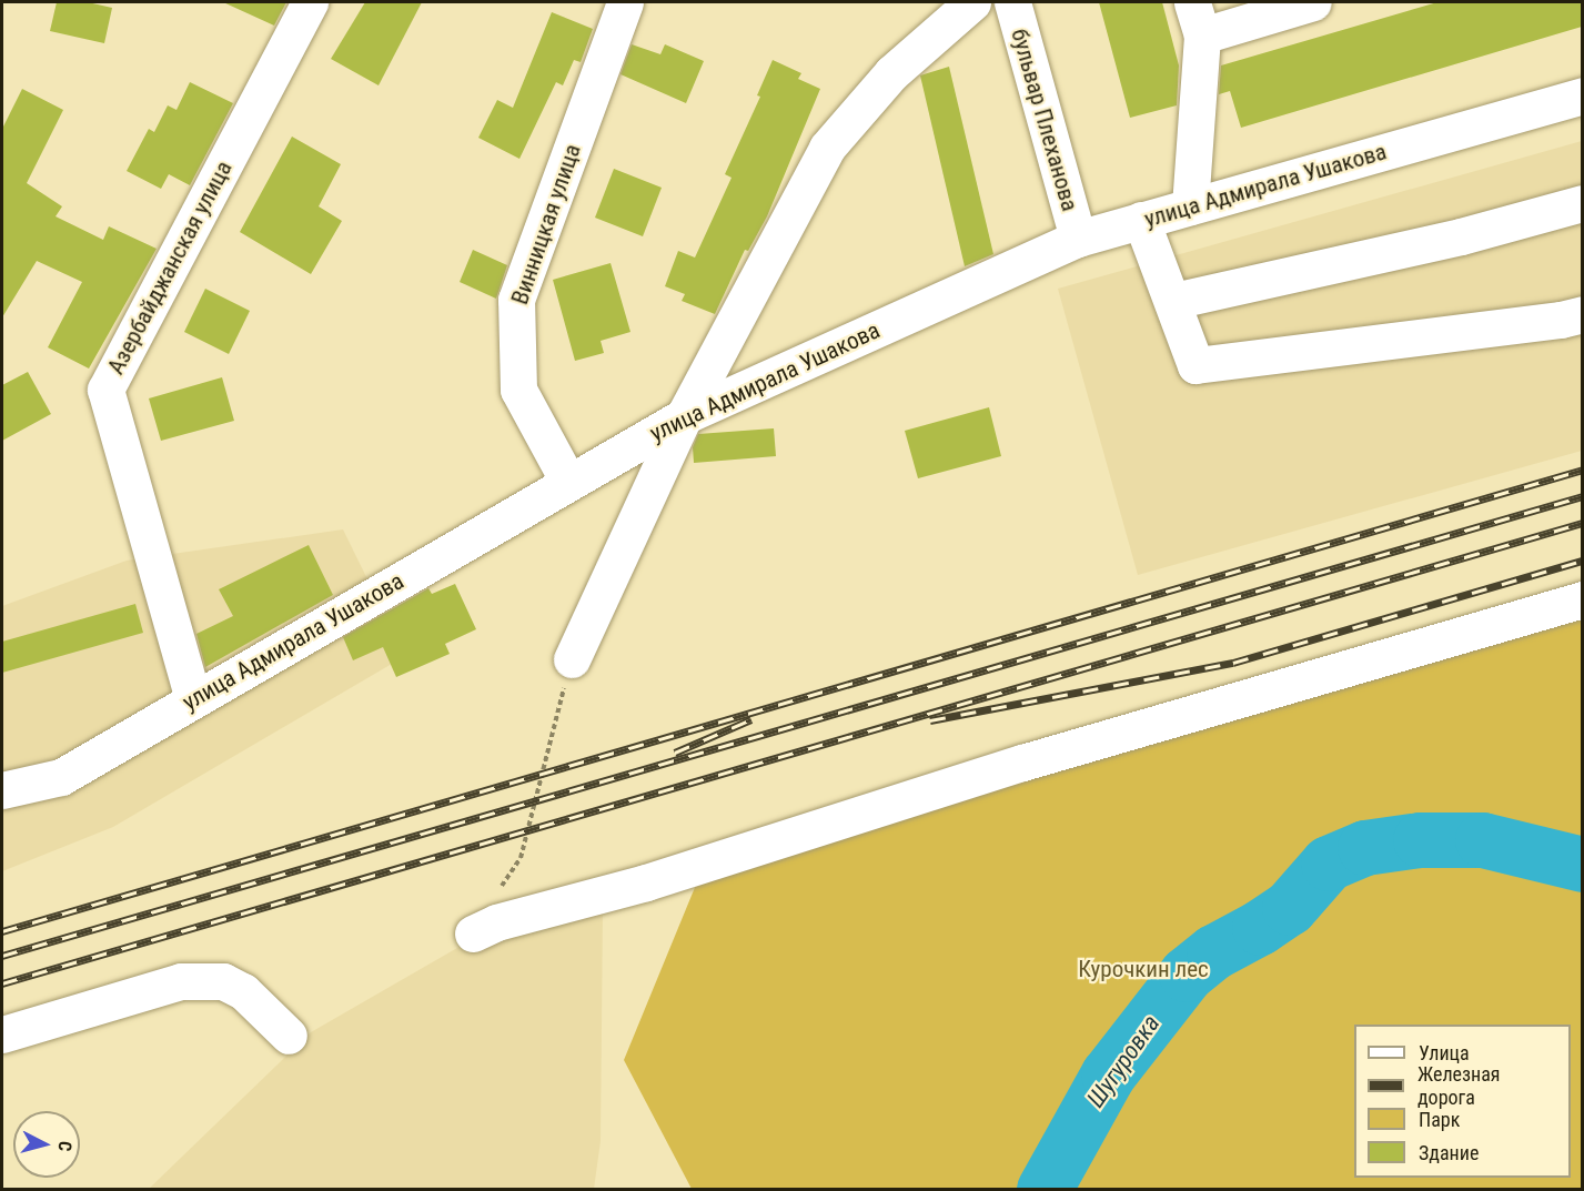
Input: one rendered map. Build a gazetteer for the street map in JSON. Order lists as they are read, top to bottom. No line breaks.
{"streets":{"street":["бульвар Плеханова","улица Адмирала Ушакова","Винницкая улица","Азербайджанская улица"]},"crossings":[["бульвар Плеханова","улица Адмирала Ушакова"],["улица Адмирала Ушакова","Винницкая улица"],["улица Адмирала Ушакова","Азербайджанская улица"]],"water":["Шугуровка"],"parks":["Курочкин лес"],"legend":["Улица","Железная дорога","Парк","Здание"],"north":"right"}
